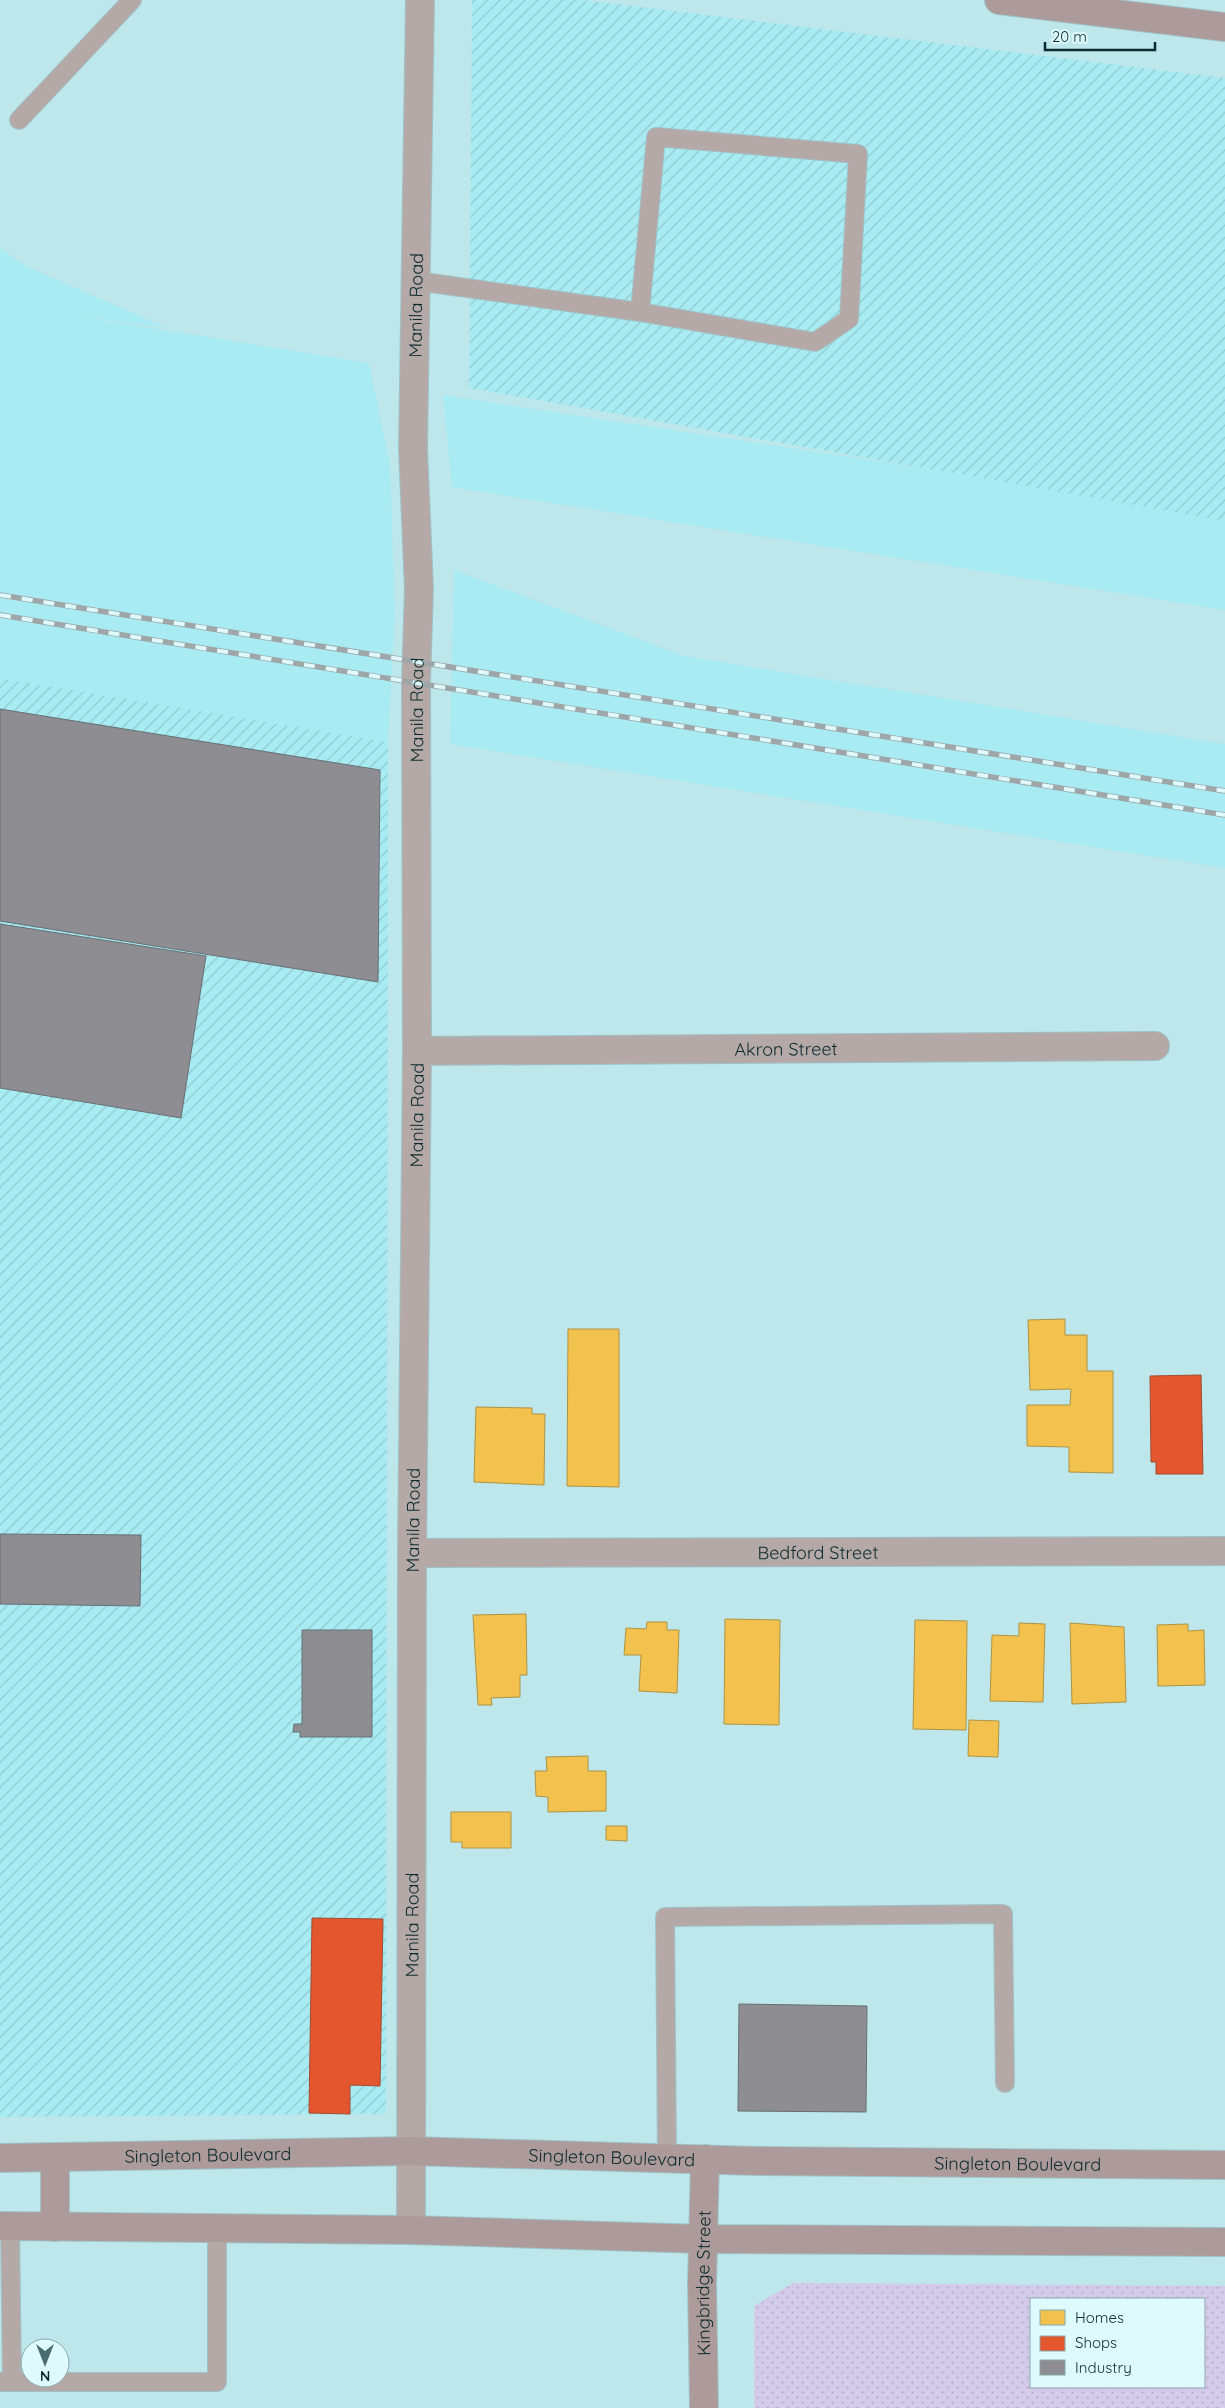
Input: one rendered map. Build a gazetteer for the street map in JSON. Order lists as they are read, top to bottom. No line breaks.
{"streets":{"main road":["Singleton Boulevard","Kingbridge Street"],"street":["Manila Road","Akron Street","Bedford Street"]},"crossings":[["Manila Road","Akron Street"],["Manila Road","Bedford Street"],["Manila Road","Singleton Boulevard"],["Singleton Boulevard","Kingbridge Street"]],"legend":["Homes","Shops","Industry"],"scale_bar":"20 m","north":"bottom"}
